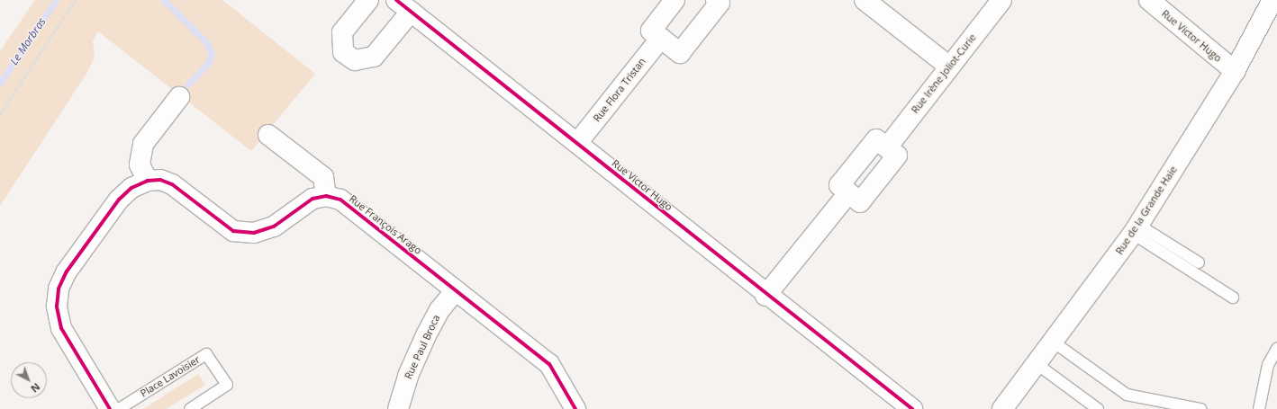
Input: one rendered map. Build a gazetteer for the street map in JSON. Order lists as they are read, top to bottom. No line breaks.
{"streets":{"street":["Rue Victor Hugo","Rue Irène Joliot-Curie","Rue Flora Tristan","Rue de la Grande Haie","Rue François Arago","Rue Paul Broca"],"lane":["Place Lavoisier"]},"crossings":[["Rue Victor Hugo","Rue Flora Tristan"],["Rue Victor Hugo","Rue de la Grande Haie"],["Rue François Arago","Rue Paul Broca"]],"water":["Le Morbras"],"north":"bottom right"}
